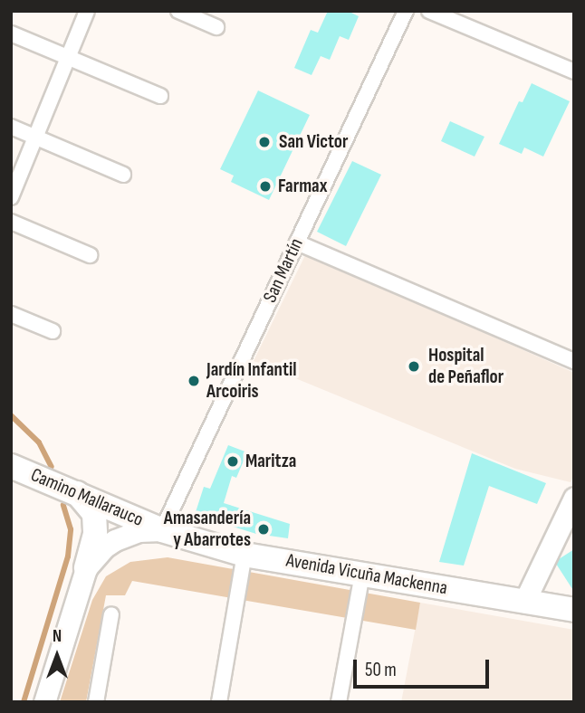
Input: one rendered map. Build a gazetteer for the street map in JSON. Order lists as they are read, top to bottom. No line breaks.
{"streets":{"main road":["Camino Mallarauco","Avenida Vicuña Mackenna"],"street":["San Martín"]},"crossings":[["San Martín","Camino Mallarauco"],["San Martín","Avenida Vicuña Mackenna"],["Camino Mallarauco","Avenida Vicuña Mackenna"]],"places":["San Victor","Farmax","Hospital de Peñaflor","Jardín Infantil Arcoiris","Maritza","Amasandería y Abarrotes"],"scale_bar":"50 m","north":"top"}
